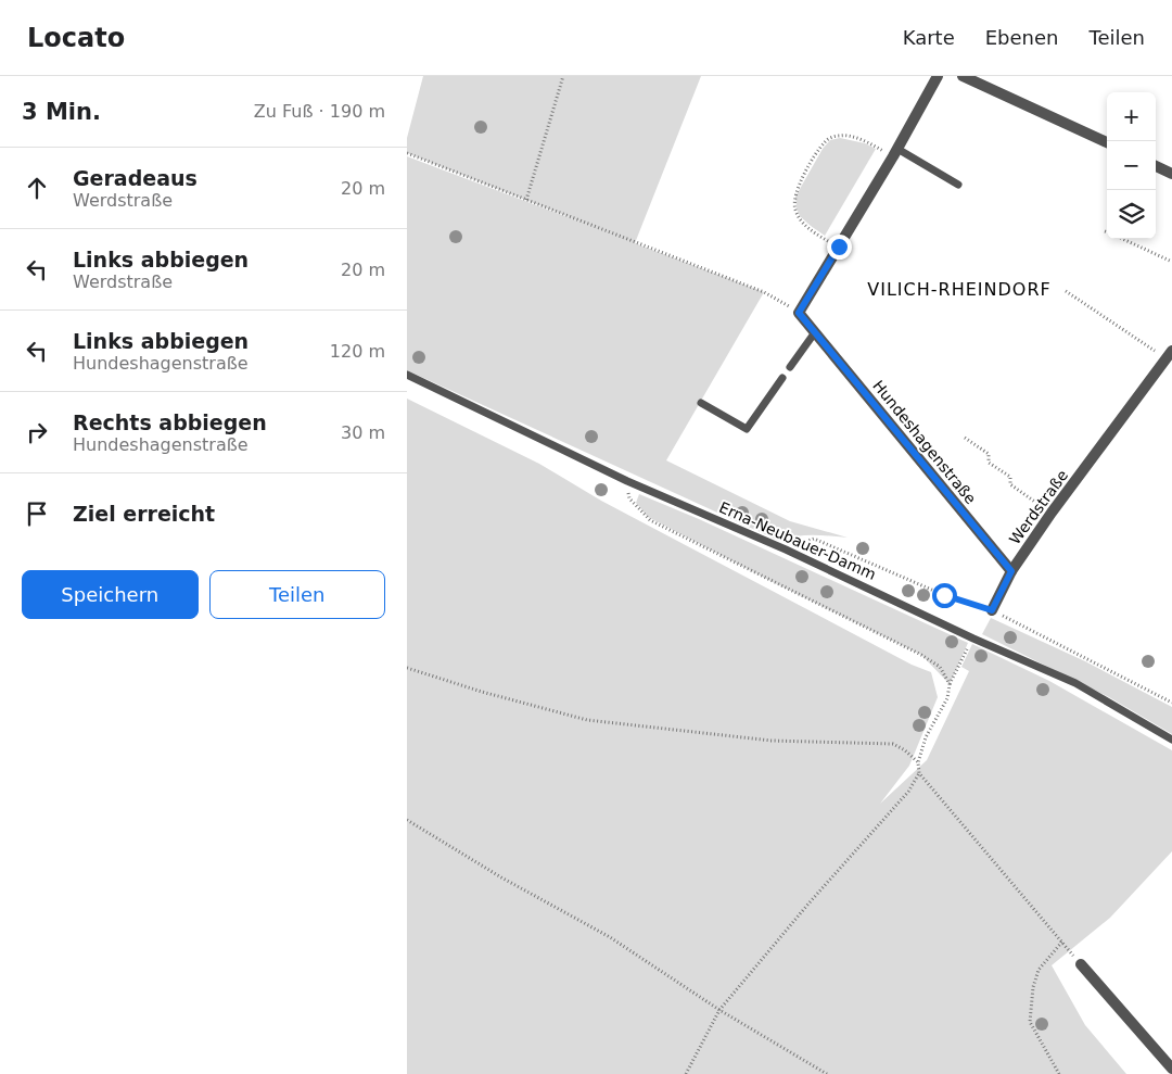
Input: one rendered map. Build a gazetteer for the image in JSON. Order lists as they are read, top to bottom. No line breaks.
{"streets":{"street":["Hundeshagenstraße","Werdstraße"],"lane":["Erna-Neubauer-Damm"]},"crossings":[["Hundeshagenstraße","Werdstraße"]],"districts":["VILICH-RHEINDORF"],"page":{"header":"Locato","nav":["Karte","Ebenen","Teilen"],"heading":["3 Min.","Zu Fuß · 190 m"],"map_buttons":["+","−"],"list":[["Geradeaus","Werdstraße","20 m"],["Links abbiegen","Werdstraße","20 m"],["Links abbiegen","Hundeshagenstraße","120 m"],["Rechts abbiegen","Hundeshagenstraße","30 m"],"Ziel erreicht"],"buttons":["Speichern","Teilen"]}}
